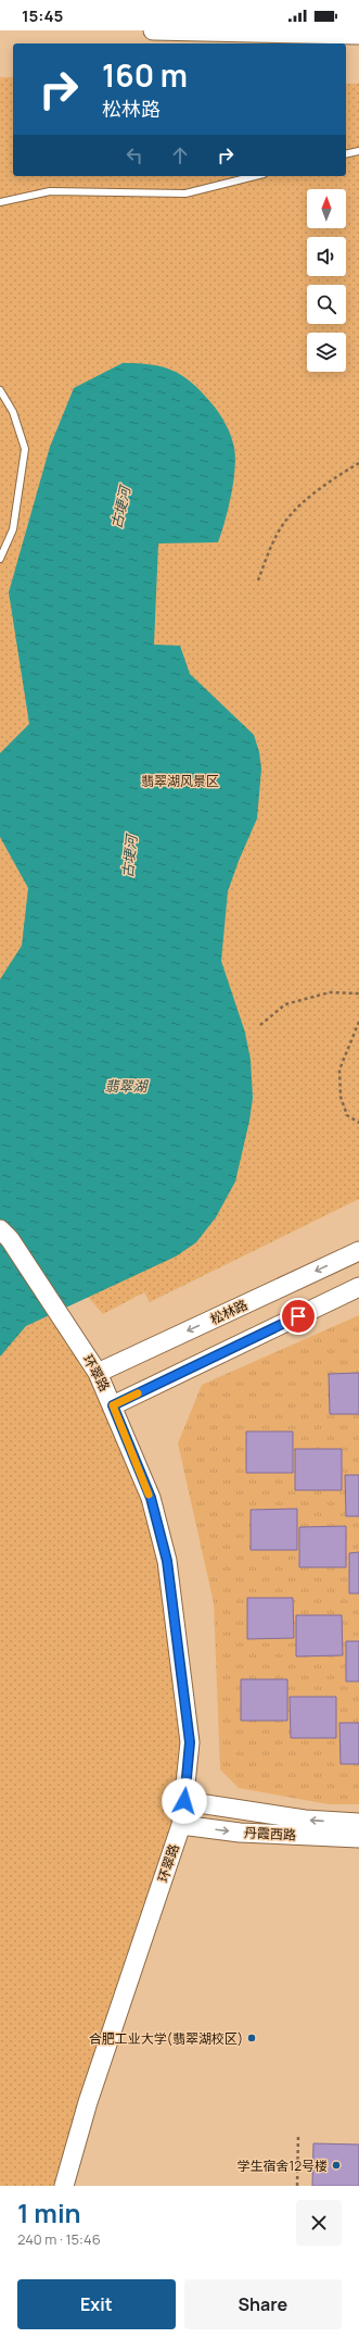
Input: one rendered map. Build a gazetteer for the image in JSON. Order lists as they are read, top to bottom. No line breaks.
{"streets":{"street":["松林路","环翠路","丹霞西路"]},"crossings":[["松林路","环翠路"],["环翠路","丹霞西路"]],"water":["古埂河","翡翠湖"],"parks":["翡翠湖风景区"],"places":["合肥工业大学(翡翠湖校区)","学生宿舍12号楼"],"north":"top","page":{"status":"15:45","turn":["160 m","松林路"],"heading":["1 min","240 m · 15:46"],"buttons":["Exit","Share"]}}
